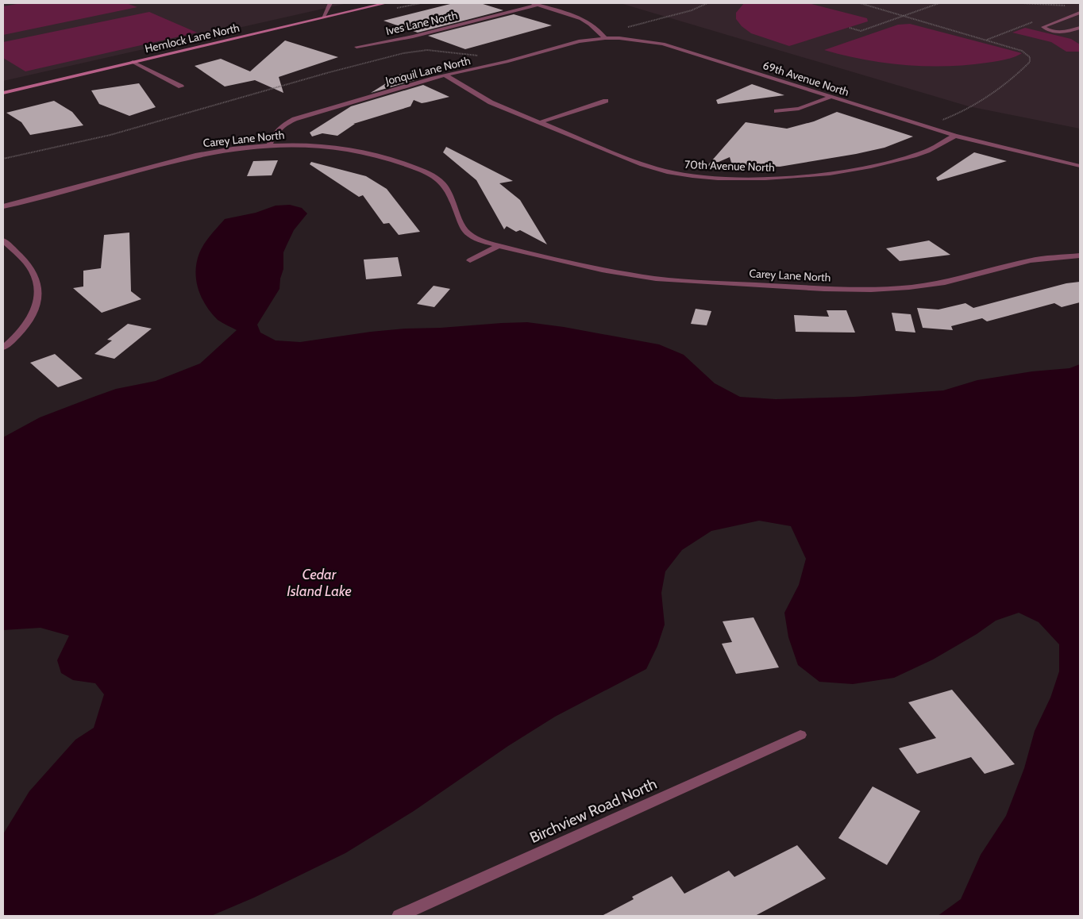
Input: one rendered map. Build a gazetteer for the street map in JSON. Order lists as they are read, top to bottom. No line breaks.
{"streets":{"main road":["Hemlock Lane North"],"street":["Ives Lane North","Jonquil Lane North","69th Avenue North","Carey Lane North","70th Avenue North","Birchview Road North"]},"crossings":[["Jonquil Lane North","69th Avenue North"],["Jonquil Lane North","Carey Lane North"],["Jonquil Lane North","70th Avenue North"],["69th Avenue North","70th Avenue North"]],"water":["Cedar Island Lake"]}
